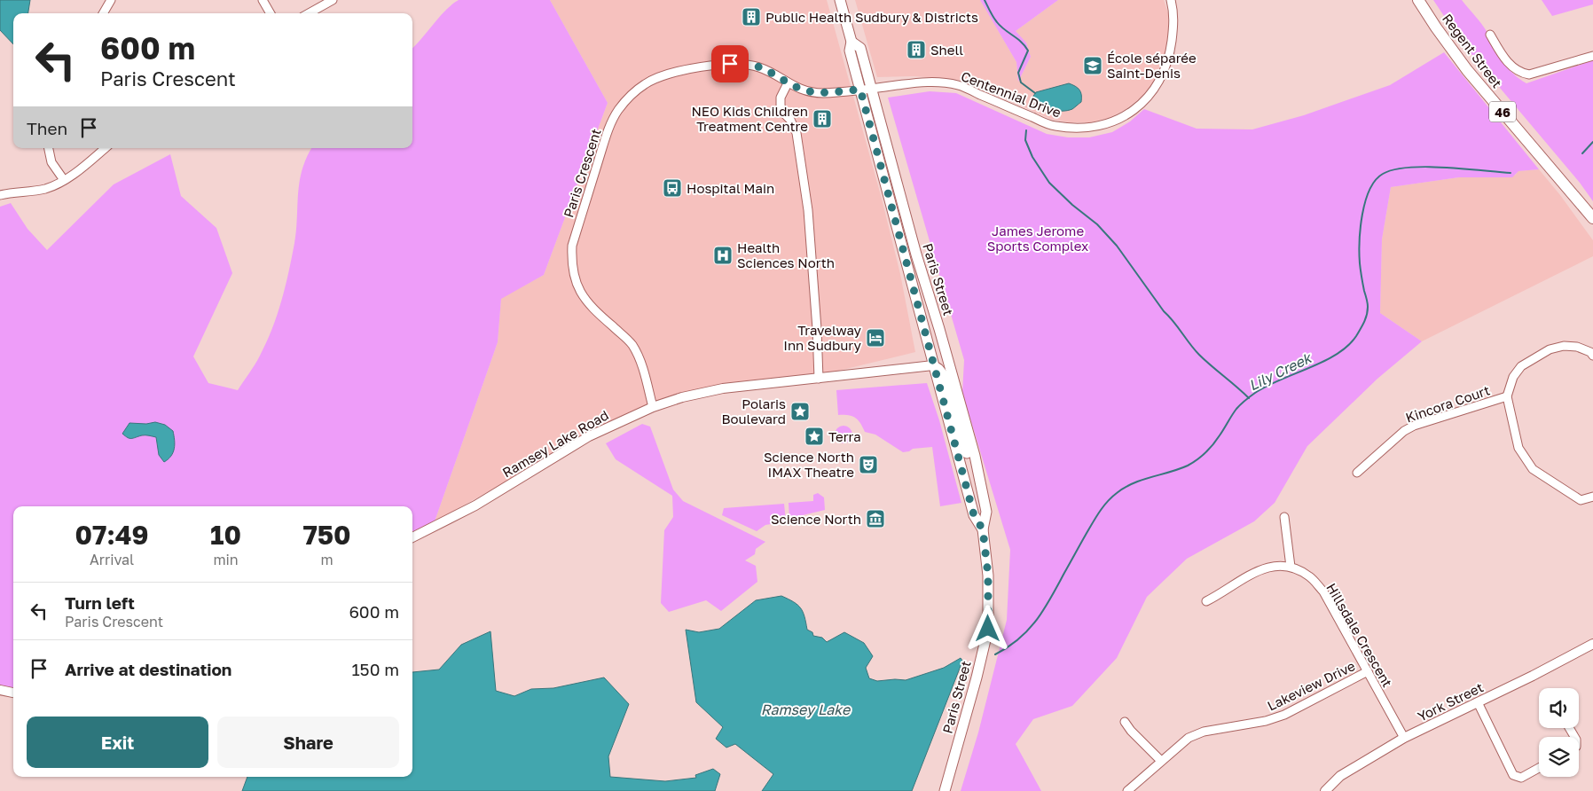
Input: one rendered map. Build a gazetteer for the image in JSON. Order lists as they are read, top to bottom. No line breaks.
{"streets":{"main road":["Regent Street","46","Paris Street"],"street":["Centennial Drive","Paris Crescent","Kincora Court","Ramsey Lake Road","Hillsdale Crescent","Lakeview Drive","York Street"]},"crossings":[["Centennial Drive","Paris Crescent"],["Centennial Drive","Paris Street"],["Paris Crescent","Paris Street"],["Paris Crescent","Ramsey Lake Road"],["Paris Street","Ramsey Lake Road"],["Hillsdale Crescent","Lakeview Drive"],["Hillsdale Crescent","York Street"]],"water":["Lily Creek","Ramsey Lake"],"parks":["James Jerome Sports Complex"],"places":{"building":["Public Health Sudbury & Districts","Shell","NEO Kids Children Treatment Centre"],"school or university":["École séparée Saint-Denis"],"bus stop":["Hospital Main"],"hospital":["Health Sciences North"],"hotel":["Travelway Inn Sudbury"],"place":["Polaris Boulevard","Terra"],"theatre":["Science North IMAX Theatre"],"museum":["Science North"]},"page":{"turn":["600 m","Paris Crescent"],"then":"Then","eta":["07:49","Arrival","10","min","750","m"],"list":[{"name":"Turn left","note":"Paris Crescent","value":"600 m"},{"name":"Arrive at destination","value":"150 m"}],"buttons":["Exit","Share"]}}
